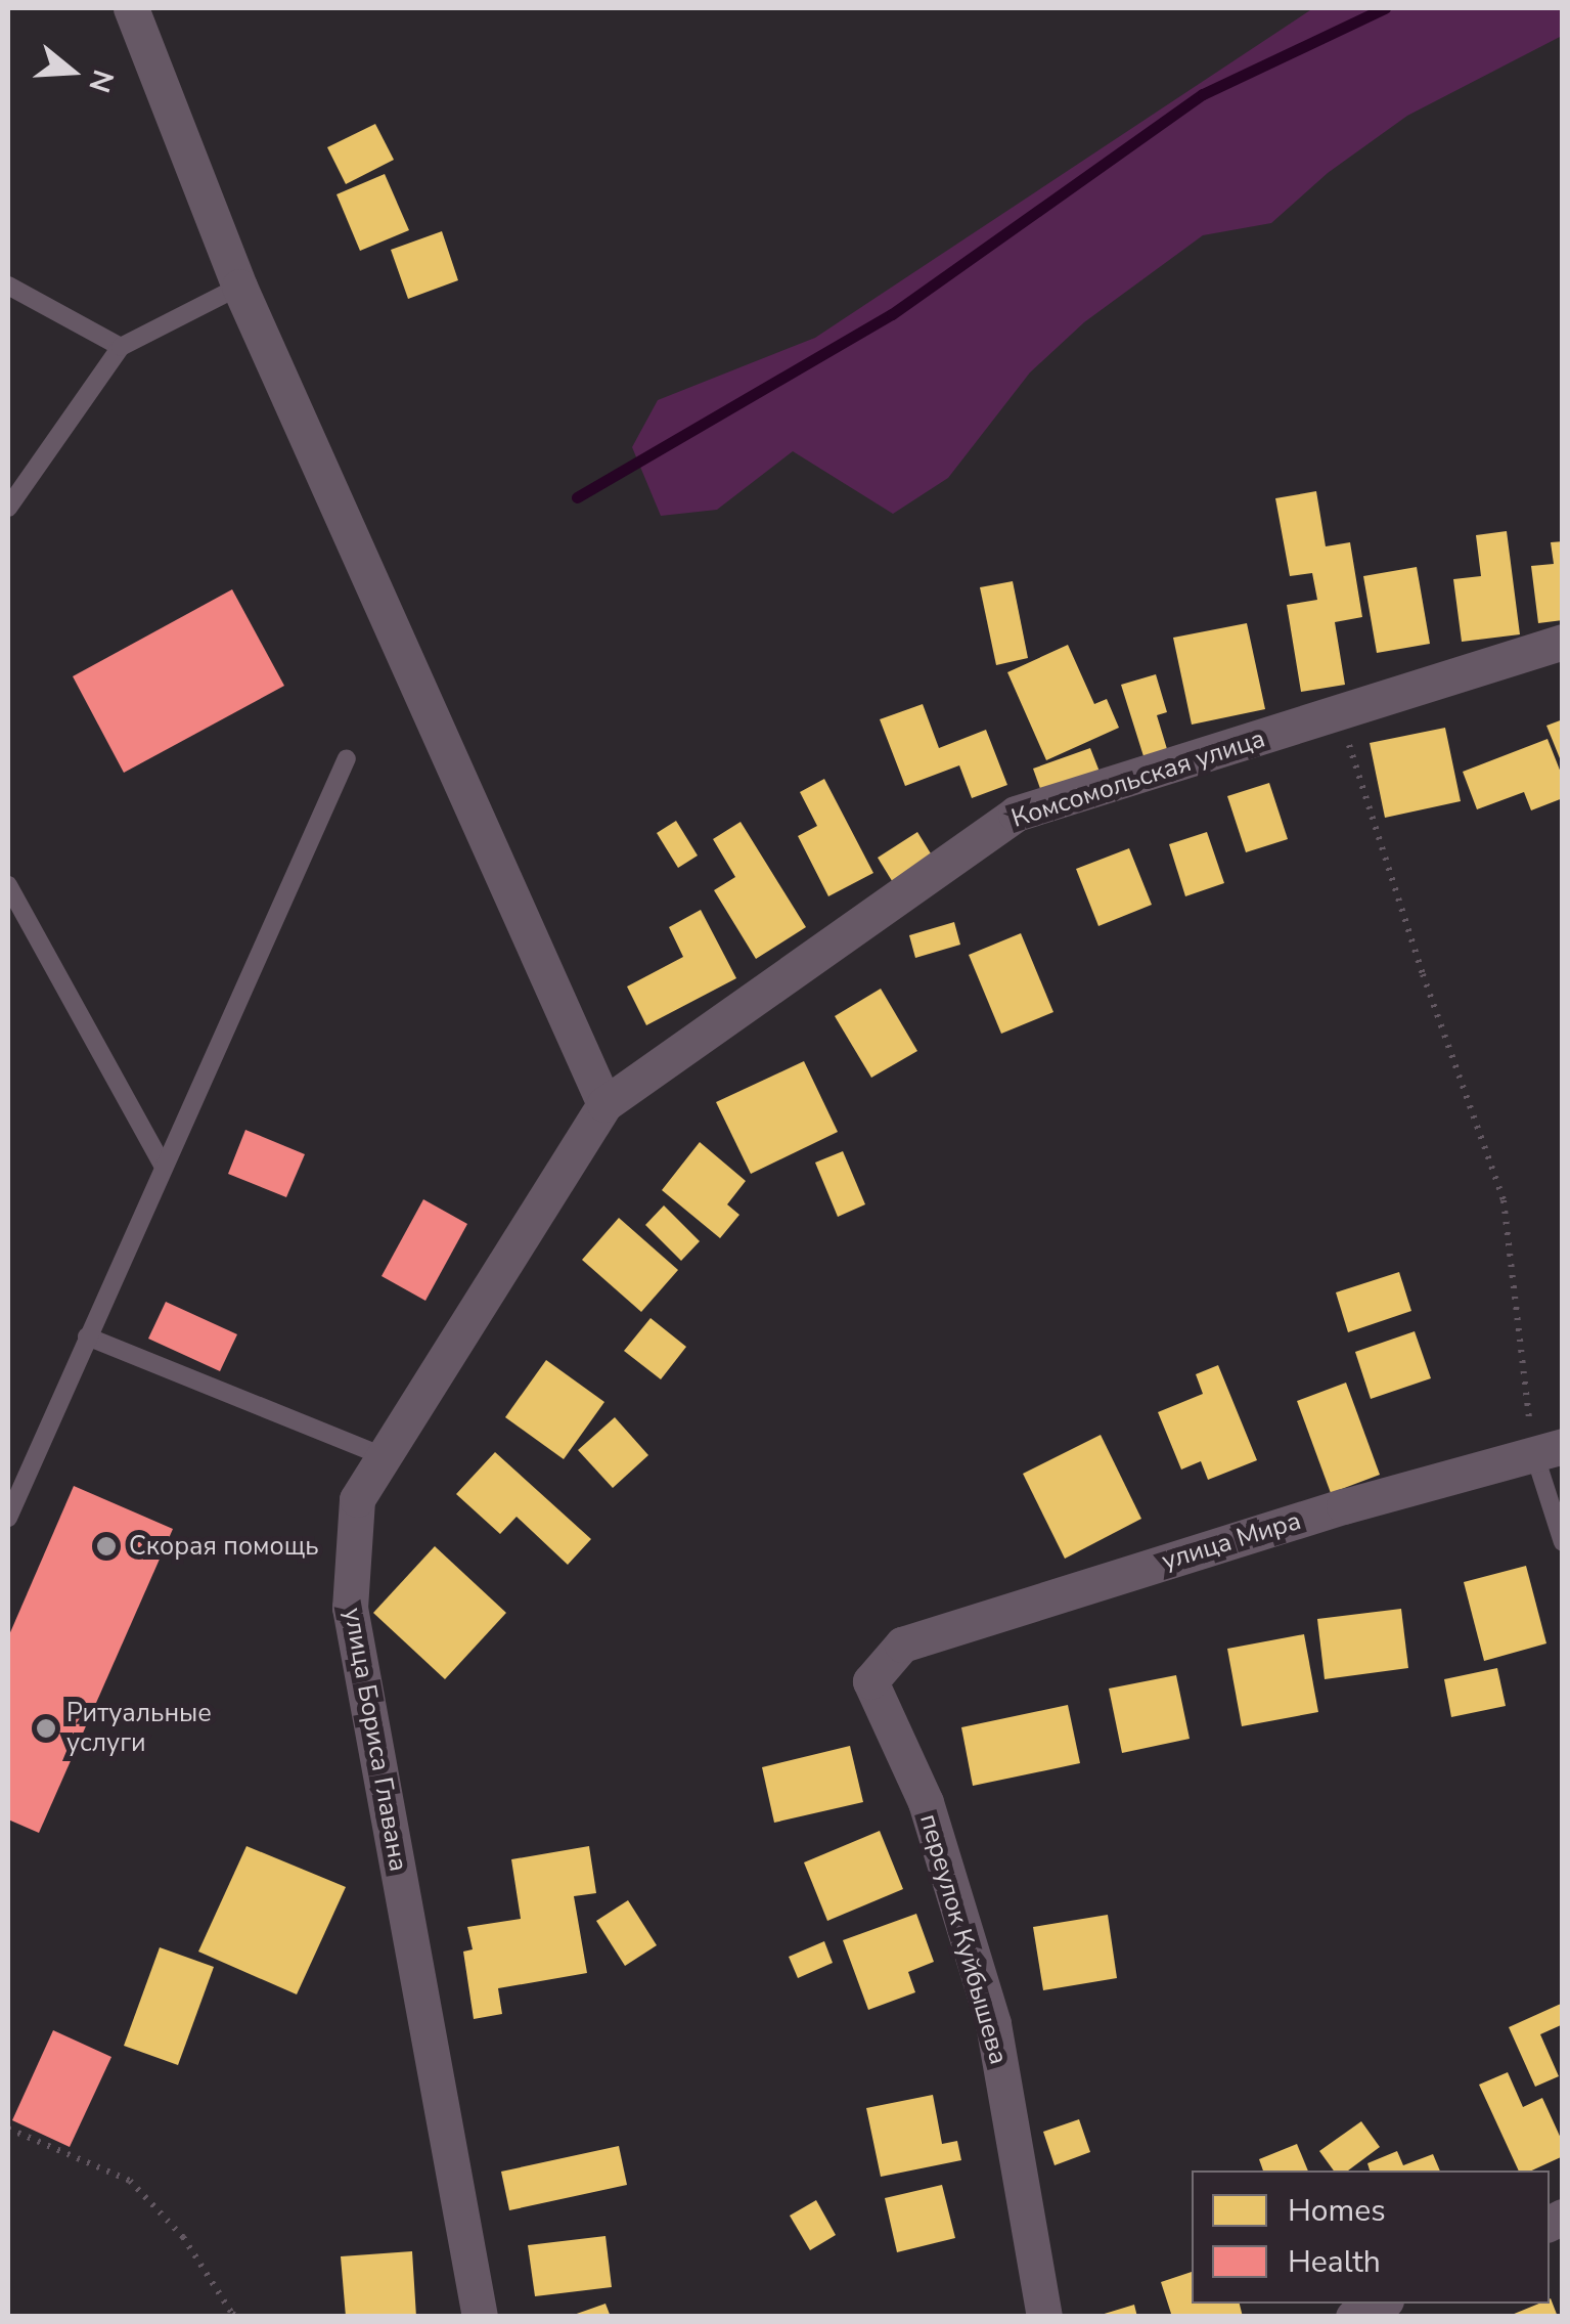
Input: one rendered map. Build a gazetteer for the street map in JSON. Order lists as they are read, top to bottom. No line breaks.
{"streets":{"street":["Комсомольская улица","улица Мира","улица Бориса Главана","переулок Куйбышева"]},"crossings":[["Комсомольская улица","улица Бориса Главана"],["улица Мира","переулок Куйбышева"]],"places":["Скорая помощь","Ритуальные услуги"],"legend":["Homes","Health"],"north":"right"}
